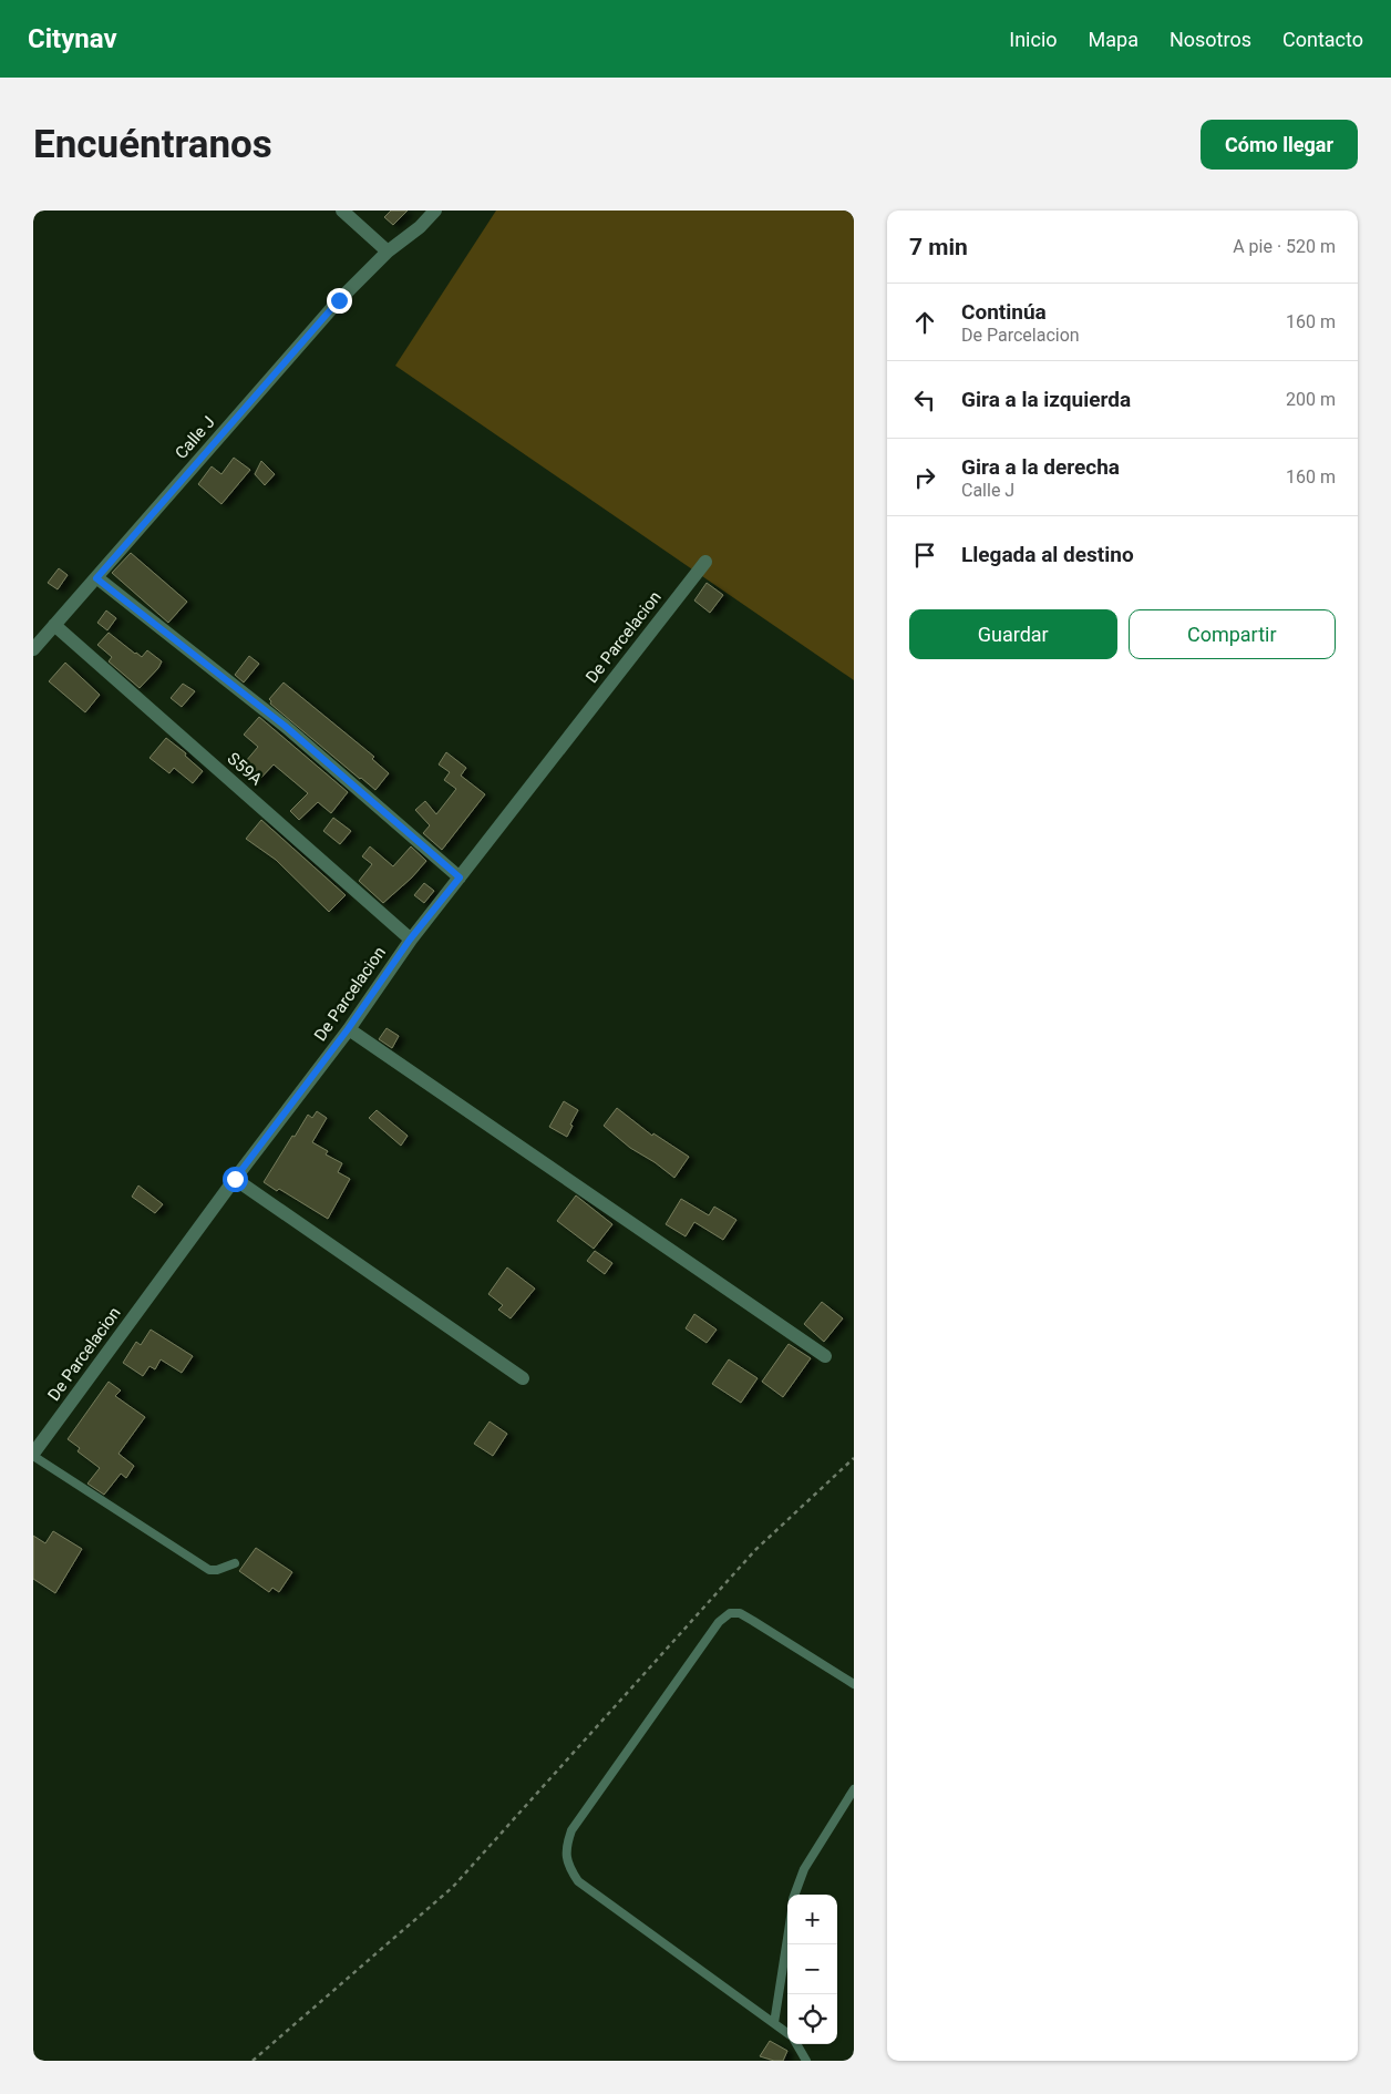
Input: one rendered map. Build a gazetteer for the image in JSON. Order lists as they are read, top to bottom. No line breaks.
{"streets":{"street":["Calle J","De Parcelacion","S59A"]},"crossings":[["Calle J","S59A"],["De Parcelacion","S59A"]],"page":{"header":"Citynav","nav":["Inicio","Mapa","Nosotros","Contacto"],"buttons":["Cómo llegar",["Guardar","Compartir"]],"title":"Encuéntranos","heading":["7 min","A pie · 520 m"],"list":[["Continúa","De Parcelacion","160 m"],["Gira a la izquierda","200 m"],["Gira a la derecha","Calle J","160 m"],"Llegada al destino"],"map_buttons":["+","−"]}}
